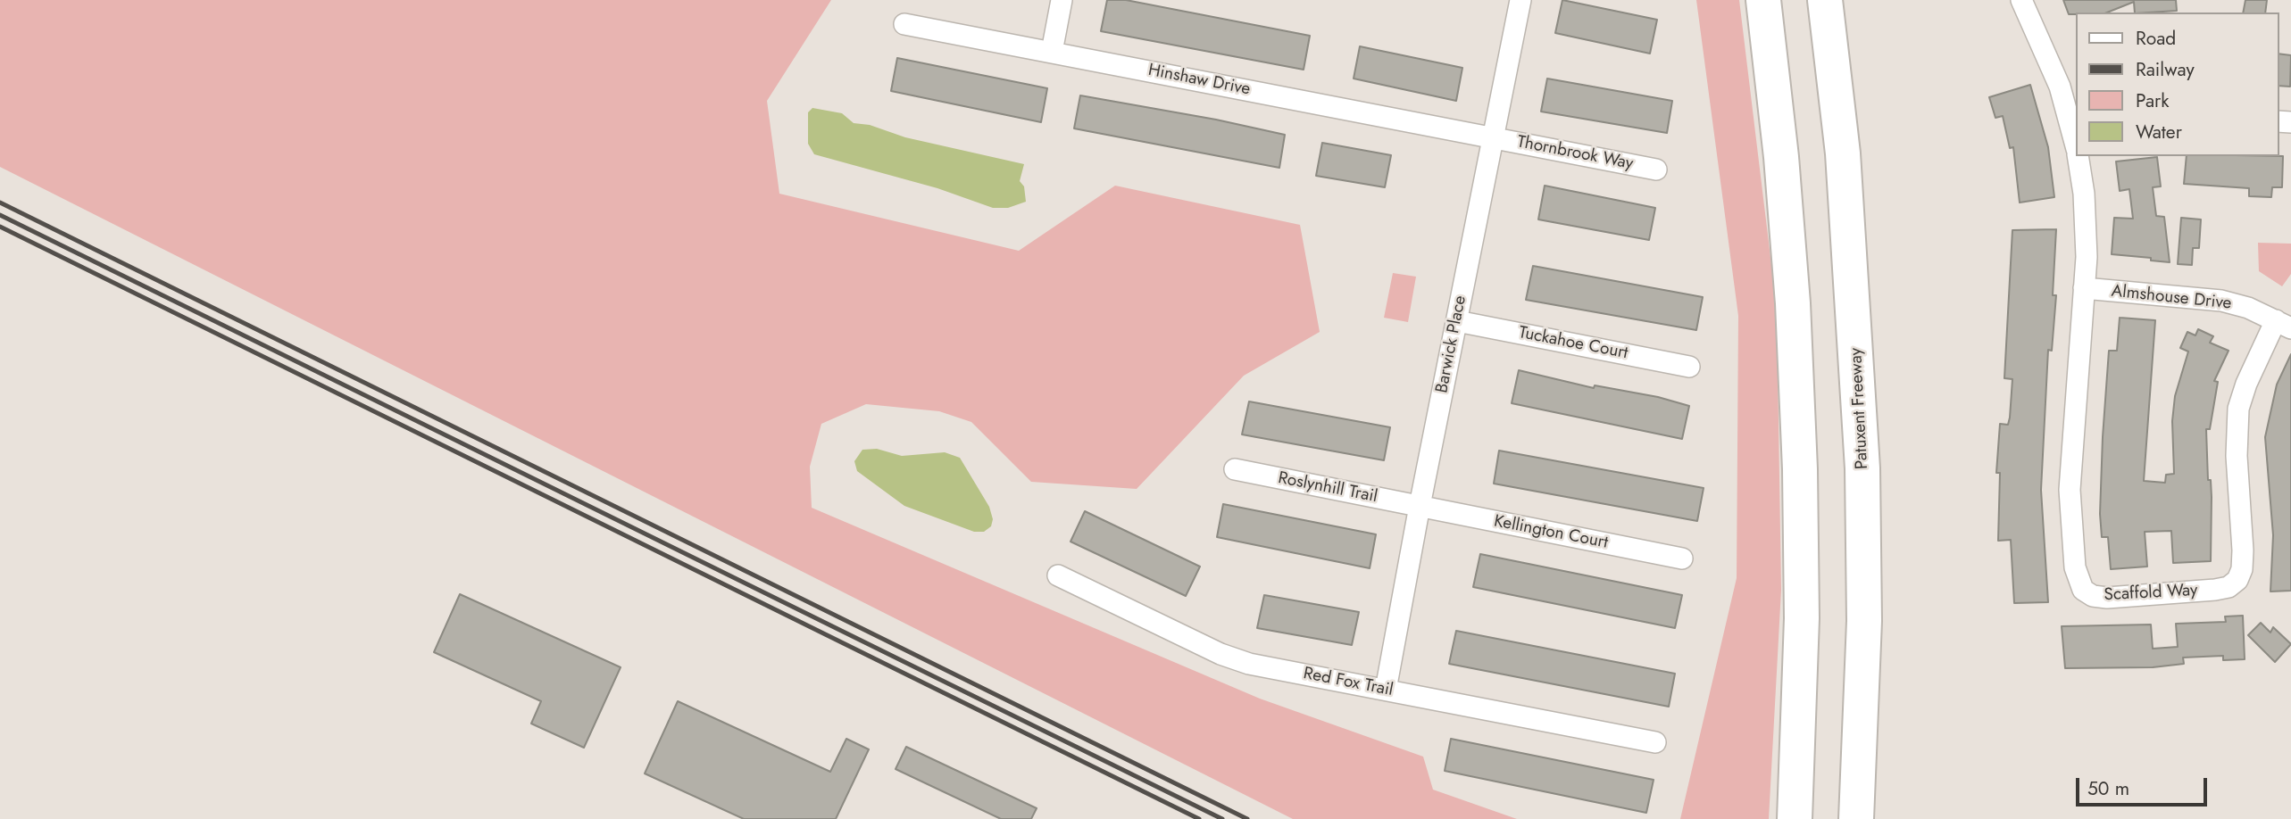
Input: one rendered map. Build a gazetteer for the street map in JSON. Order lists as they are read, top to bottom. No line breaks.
{"streets":{"highway":["Patuxent Freeway"],"street":["Hinshaw Drive","Thornbrook Way","Almshouse Drive","Tuckahoe Court","Barwick Place","Roslynhill Trail","Kellington Court","Scaffold Way","Red Fox Trail"]},"crossings":[["Hinshaw Drive","Thornbrook Way"],["Hinshaw Drive","Barwick Place"],["Thornbrook Way","Barwick Place"],["Almshouse Drive","Scaffold Way"],["Tuckahoe Court","Barwick Place"],["Barwick Place","Roslynhill Trail"],["Barwick Place","Kellington Court"],["Barwick Place","Red Fox Trail"],["Roslynhill Trail","Kellington Court"]],"legend":["Road","Railway","Park","Water"],"scale_bar":"50 m"}
